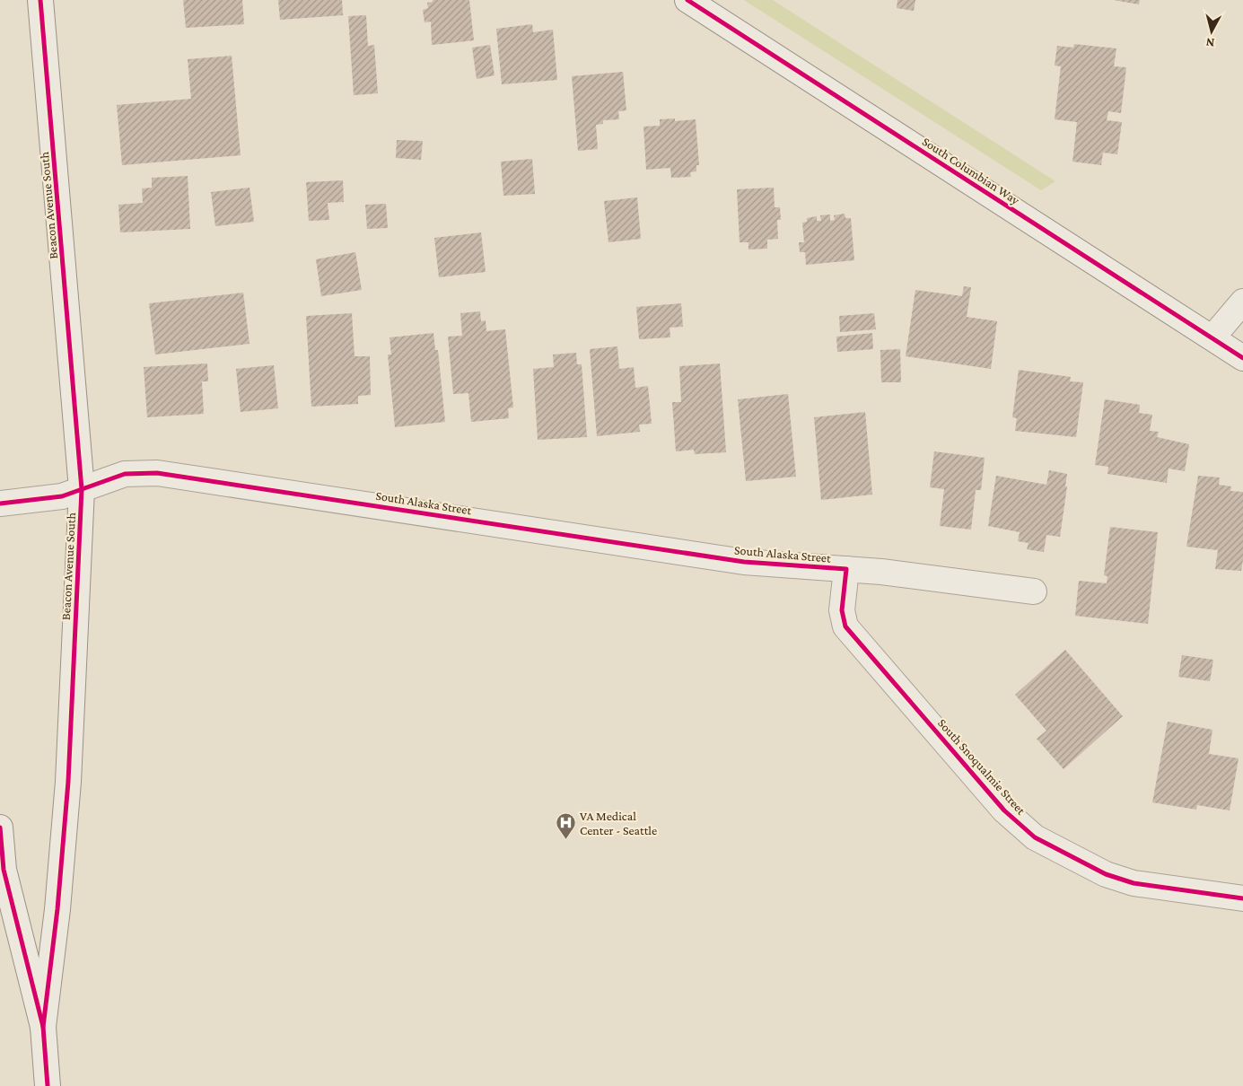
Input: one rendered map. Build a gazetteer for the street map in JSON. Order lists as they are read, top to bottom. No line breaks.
{"streets":{"main road":["South Columbian Way","Beacon Avenue South","South Alaska Street","South Snoqualmie Street"]},"crossings":[["Beacon Avenue South","South Alaska Street"],["South Alaska Street","South Snoqualmie Street"]],"places":{"hospital":["VA Medical Center - Seattle"]},"north":"bottom"}
